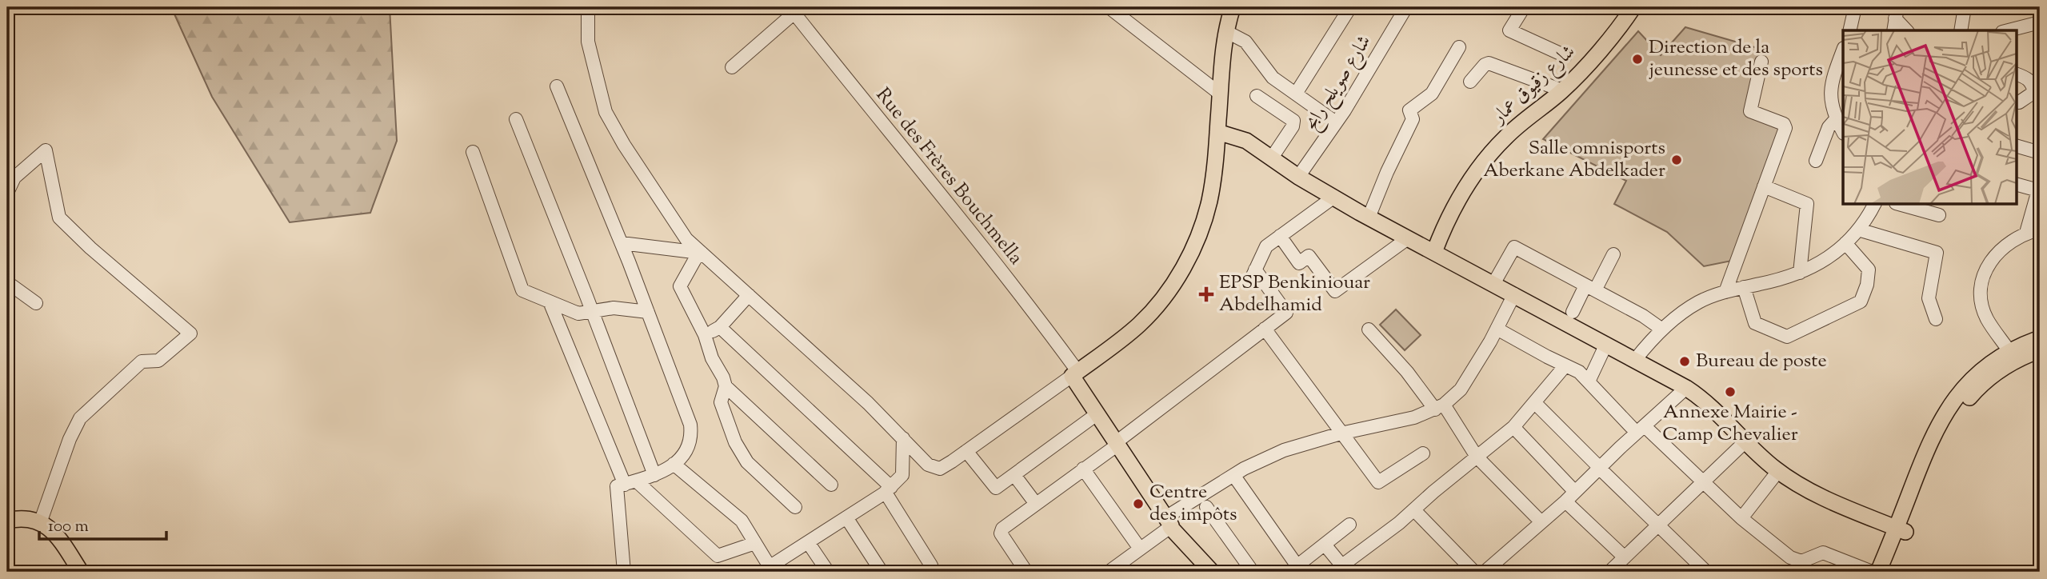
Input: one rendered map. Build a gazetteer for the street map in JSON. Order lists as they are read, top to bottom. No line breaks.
{"streets":{"main road":["شارع زقيوق عمار"],"street":["شارع صويلح رابح","Rue des Frères Bouchmella"]},"places":{"other":["Direction de la jeunesse et des sports","Salle omnisports Aberkane Abdelkader","Bureau de poste","Annexe Mairie - Camp Chevalier","Centre des impôts"],"health":["EPSP Benkiniouar Abdelhamid"]},"scale_bar":"100 m"}
